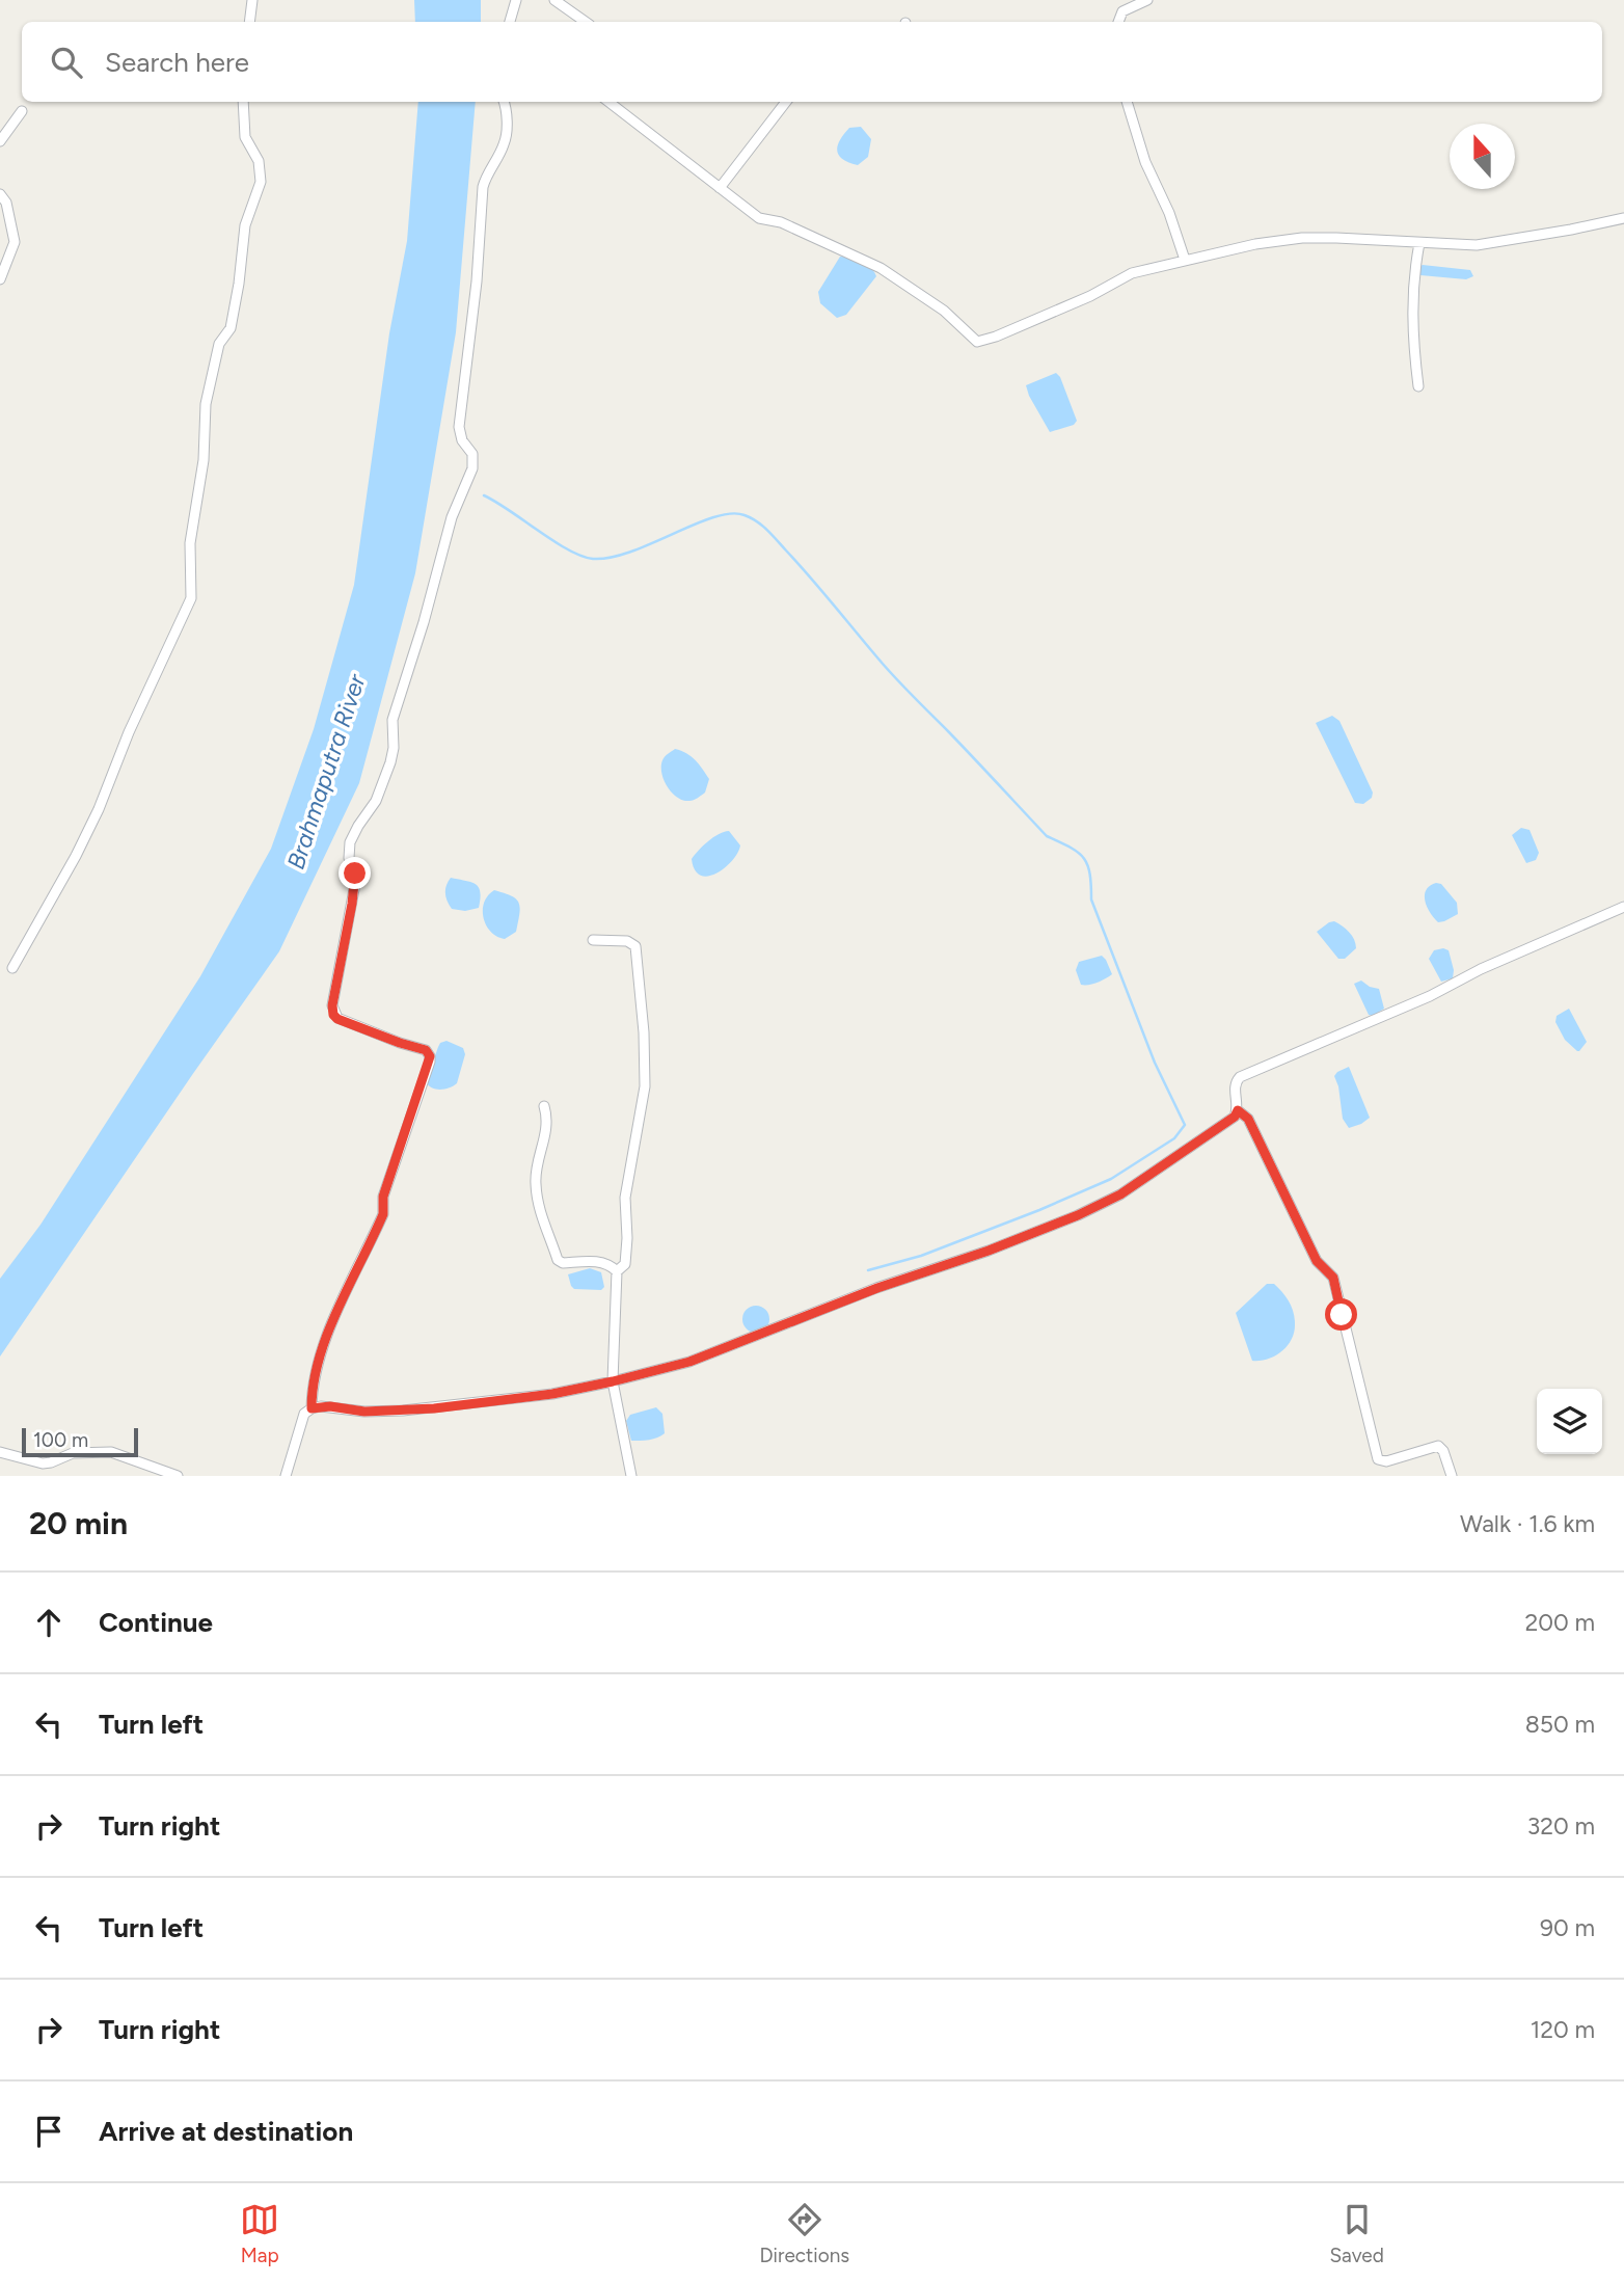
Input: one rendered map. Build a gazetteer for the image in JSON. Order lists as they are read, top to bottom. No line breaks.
{"water":["Brahmaputra River"],"scale_bar":"100 m","north":"top","page":{"search":"Search here","scale":"100 m","heading":["20 min","Walk · 1.6 km"],"list":[["Continue","200 m"],["Turn left","850 m"],["Turn right","320 m"],["Turn left","90 m"],["Turn right","120 m"],"Arrive at destination"],"nav":["Map","Directions","Saved"]}}
